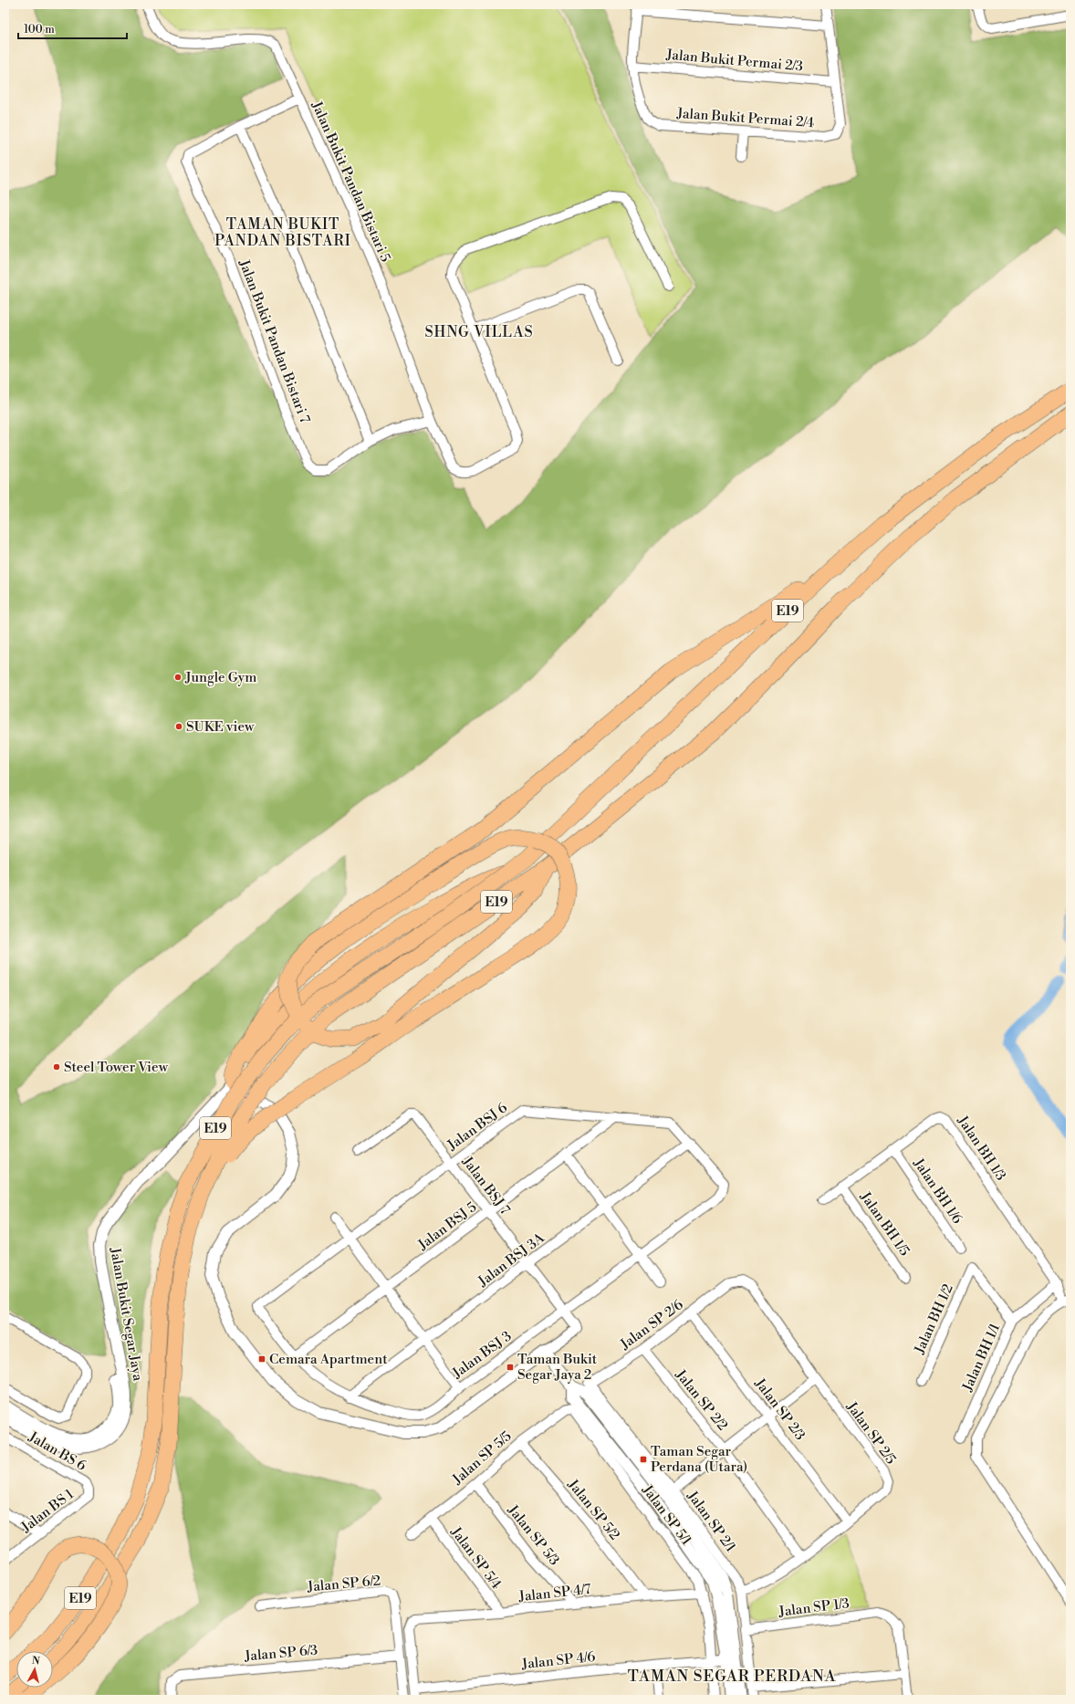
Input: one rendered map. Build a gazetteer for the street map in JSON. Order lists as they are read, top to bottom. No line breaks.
{"streets":{"highway":["E19"],"street":["Jalan Bukit Permai 2/3","Jalan Bukit Permai 2/4","Jalan Bukit Pandan Bistari 5","Jalan Bukit Pandan Bistari 7","Jalan BSJ 6","Jalan BH 1/3","Jalan BSJ 7","Jalan BH 1/6","Jalan BH 1/5","Jalan BSJ 5","Jalan BSJ 3A","Jalan Bukit Segar Jaya","Jalan BH 1/2","Jalan SP 2/6","Jalan BSJ 3","Jalan BH 1/1","Jalan SP 2/2","Jalan SP 2/3","Jalan SP 2/5","Jalan BS 6","Jalan SP 5/5","Jalan SP 5/2","Jalan BS 1","Jalan SP 5/1","Jalan SP 2/1","Jalan SP 5/3","Jalan SP 5/4","Jalan SP 6/2","Jalan SP 4/7","Jalan SP 1/3","Jalan SP 6/3","Jalan SP 4/6"]},"crossings":[["Jalan Bukit Permai 2/3","Jalan Bukit Permai 2/4"],["Jalan Bukit Pandan Bistari 5","Jalan Bukit Pandan Bistari 7"],["Jalan BSJ 6","Jalan BSJ 7"],["Jalan BSJ 6","Jalan BSJ 5"],["Jalan BSJ 6","Jalan BSJ 3A"],["Jalan BSJ 6","Jalan BSJ 3"],["Jalan BH 1/3","Jalan BH 1/6"],["Jalan BH 1/3","Jalan BH 1/5"],["Jalan BH 1/3","Jalan BH 1/1"],["Jalan BSJ 7","Jalan BSJ 5"],["Jalan BSJ 7","Jalan BSJ 3A"],["Jalan BSJ 7","Jalan BSJ 3"],["Jalan BSJ 5","Jalan BSJ 3"],["Jalan BSJ 3A","Jalan BSJ 3"],["Jalan BH 1/2","Jalan BH 1/1"],["Jalan SP 2/6","Jalan SP 2/2"],["Jalan SP 2/6","Jalan SP 2/3"],["Jalan SP 2/6","Jalan SP 2/5"],["Jalan SP 2/6","Jalan SP 2/1"],["Jalan SP 2/2","Jalan SP 2/5"],["Jalan SP 2/3","Jalan SP 2/5"],["Jalan SP 2/5","Jalan SP 2/1"],["Jalan BS 6","Jalan BS 1"],["Jalan SP 5/5","Jalan SP 5/2"],["Jalan SP 5/5","Jalan SP 5/1"],["Jalan SP 5/5","Jalan SP 5/3"],["Jalan SP 5/5","Jalan SP 5/4"],["Jalan SP 5/2","Jalan SP 4/7"],["Jalan SP 5/1","Jalan SP 4/7"],["Jalan SP 5/1","Jalan SP 4/6"],["Jalan SP 5/3","Jalan SP 4/7"],["Jalan SP 5/4","Jalan SP 4/7"],["Jalan SP 6/2","Jalan SP 6/3"],["Jalan SP 4/7","Jalan SP 4/6"]],"districts":["TAMAN BUKIT PANDAN BISTARI","SHNG VILLAS","TAMAN SEGAR PERDANA"],"places":{"other":["Jungle Gym","SUKE view","Steel Tower View"],"transit":["Cemara Apartment","Taman Bukit Segar Jaya 2","Taman Segar Perdana (Utara)"]},"scale_bar":"100 m","north":"top"}
